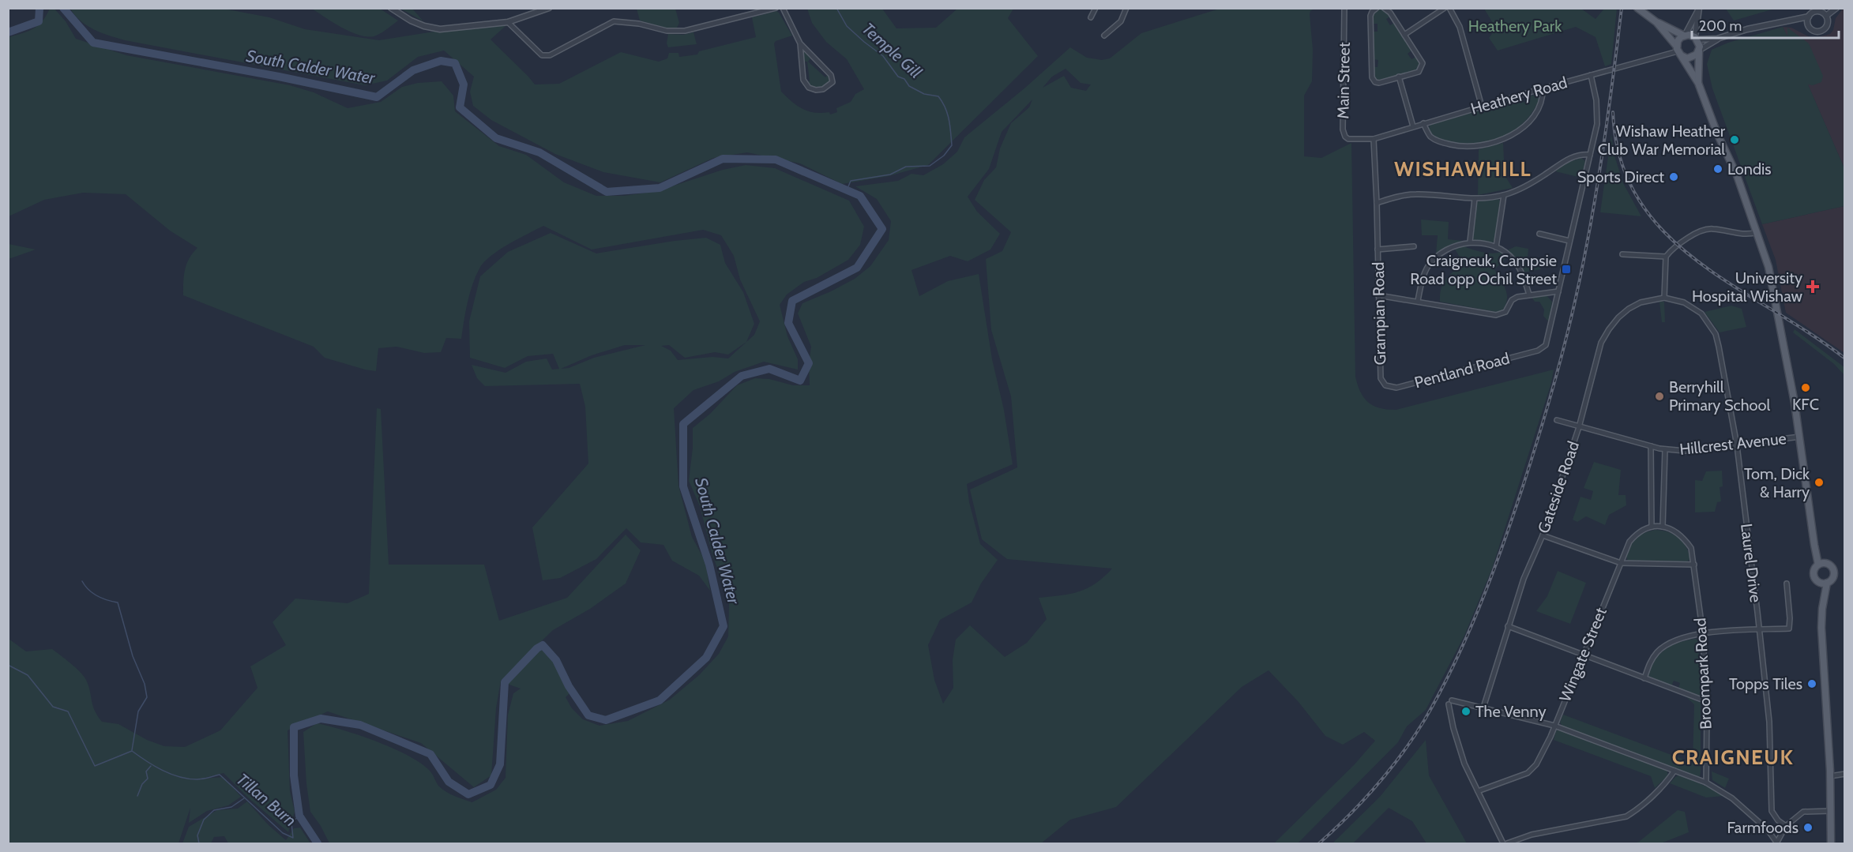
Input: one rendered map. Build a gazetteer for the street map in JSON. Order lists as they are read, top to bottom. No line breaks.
{"streets":{"street":["Main Street","Heathery Road","Grampian Road","Pentland Road","Hillcrest Avenue","Gateside Road","Laurel Drive","Wingate Street","Broompark Road"]},"crossings":[["Main Street","Heathery Road"],["Heathery Road","Grampian Road"],["Grampian Road","Pentland Road"],["Hillcrest Avenue","Gateside Road"],["Hillcrest Avenue","Laurel Drive"],["Gateside Road","Laurel Drive"]],"districts":["WISHAWHILL","CRAIGNEUK"],"water":["Temple Gill","South Calder Water","Tillan Burn"],"parks":["Heathery Park"],"places":{"other":["Wishaw Heather Club War Memorial","Londis","Sports Direct","KFC","Berryhill Primary School","Tom, Dick & Harry","Topps Tiles","The Venny","Farmfoods"],"transit":["Craigneuk, Campsie Road opp Ochil Street"],"health":["University Hospital Wishaw"]},"scale_bar":"200 m"}
